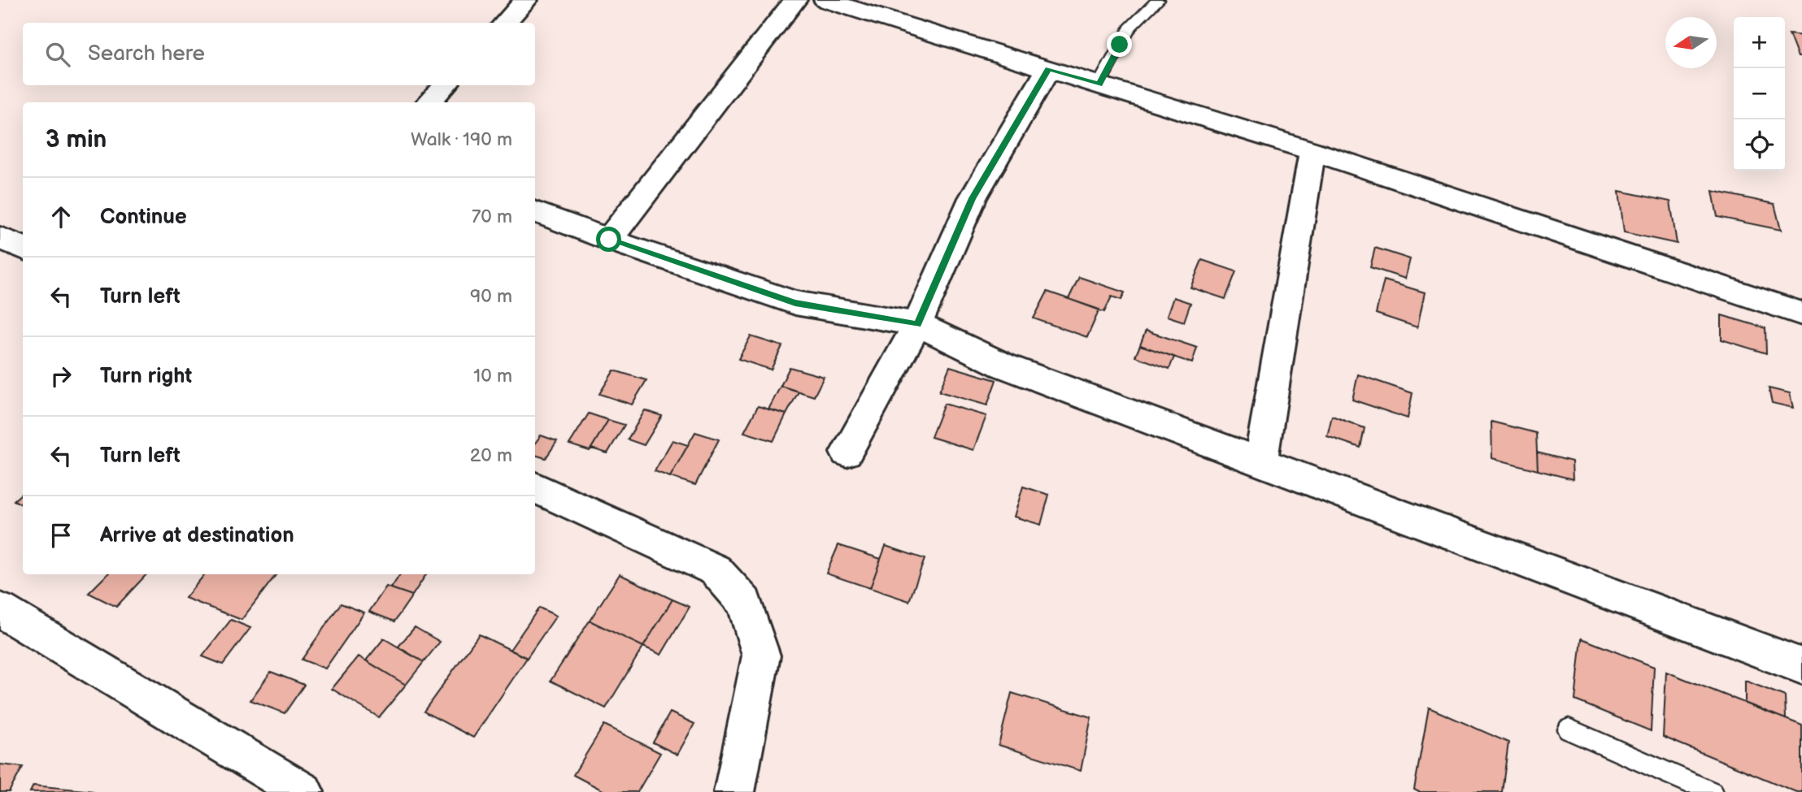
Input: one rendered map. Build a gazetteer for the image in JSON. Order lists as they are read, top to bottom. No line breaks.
{"north":"left","page":{"map_buttons":["+","−"],"search":"Search here","heading":["3 min","Walk · 190 m"],"list":[["Continue","70 m"],["Turn left","90 m"],["Turn right","10 m"],["Turn left","20 m"],"Arrive at destination"]}}
